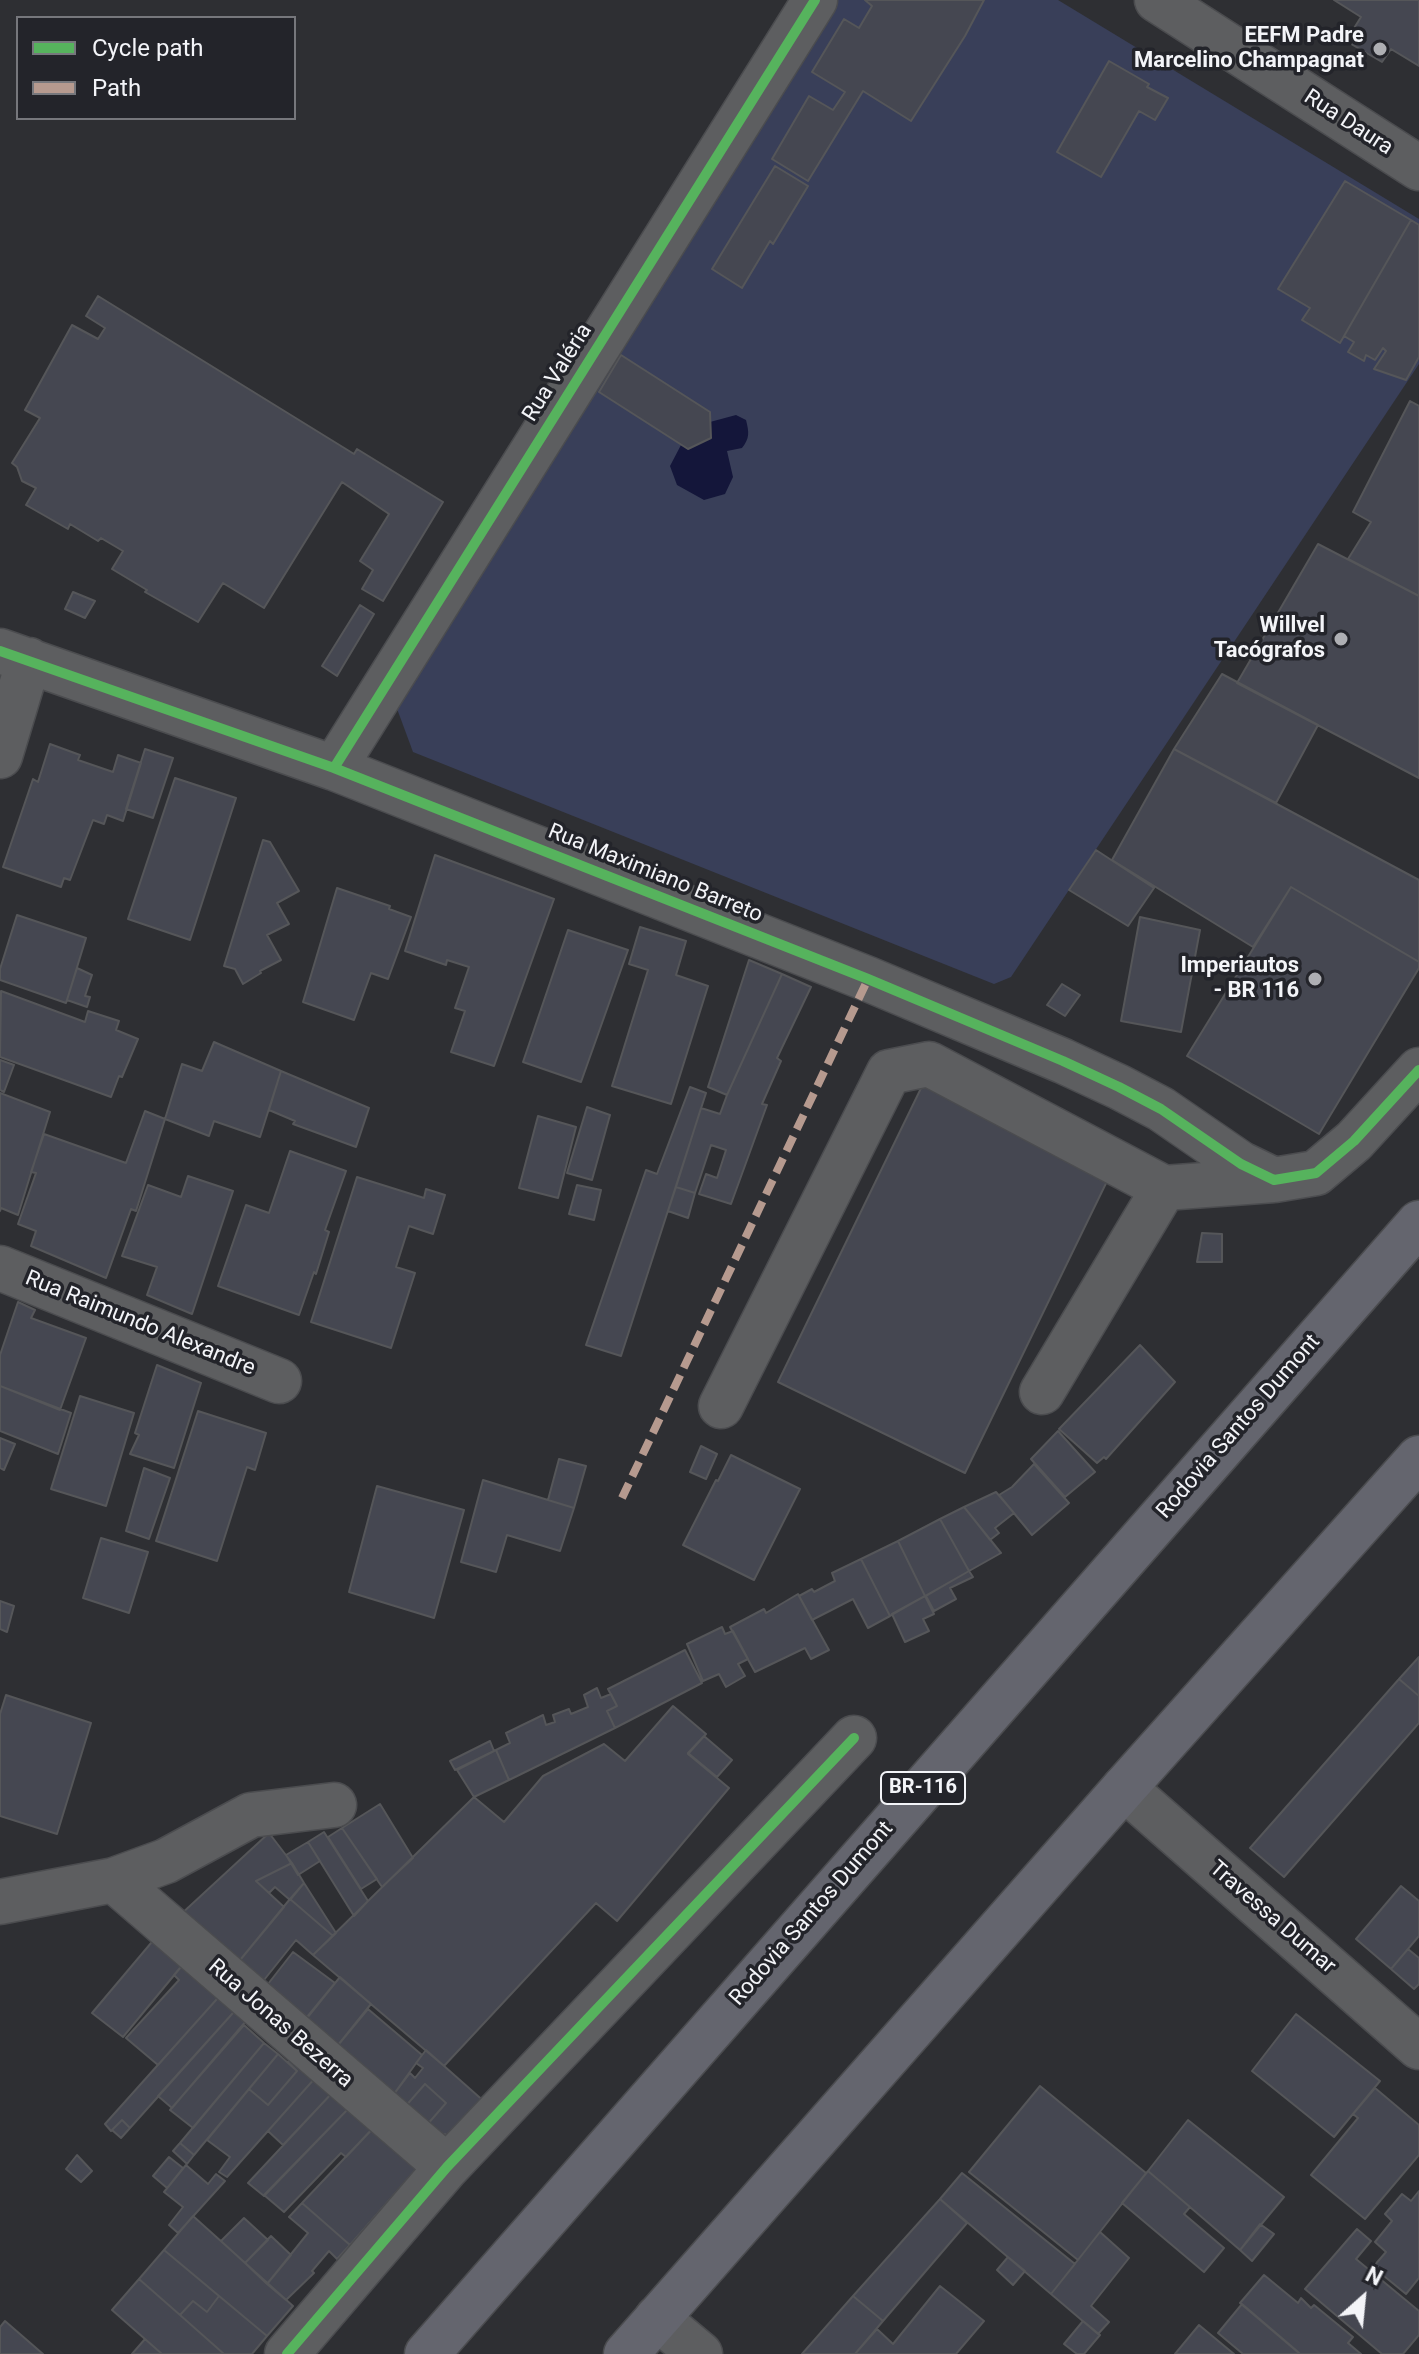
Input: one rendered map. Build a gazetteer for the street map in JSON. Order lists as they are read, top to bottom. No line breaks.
{"streets":{"highway":["Rodovia Santos Dumont","BR-116"],"street":["Rua Daura","Rua Valéria","Rua Maximiano Barreto","Rua Raimundo Alexandre","Travessa Dumar","Rua Jonas Bezerra"]},"crossings":[["Rua Valéria","Rua Maximiano Barreto"]],"places":["EEFM Padre Marcelino Champagnat","Willvel Tacógrafos","Imperiautos - BR 116"],"legend":["Cycle path","Path"],"north":"top right"}
